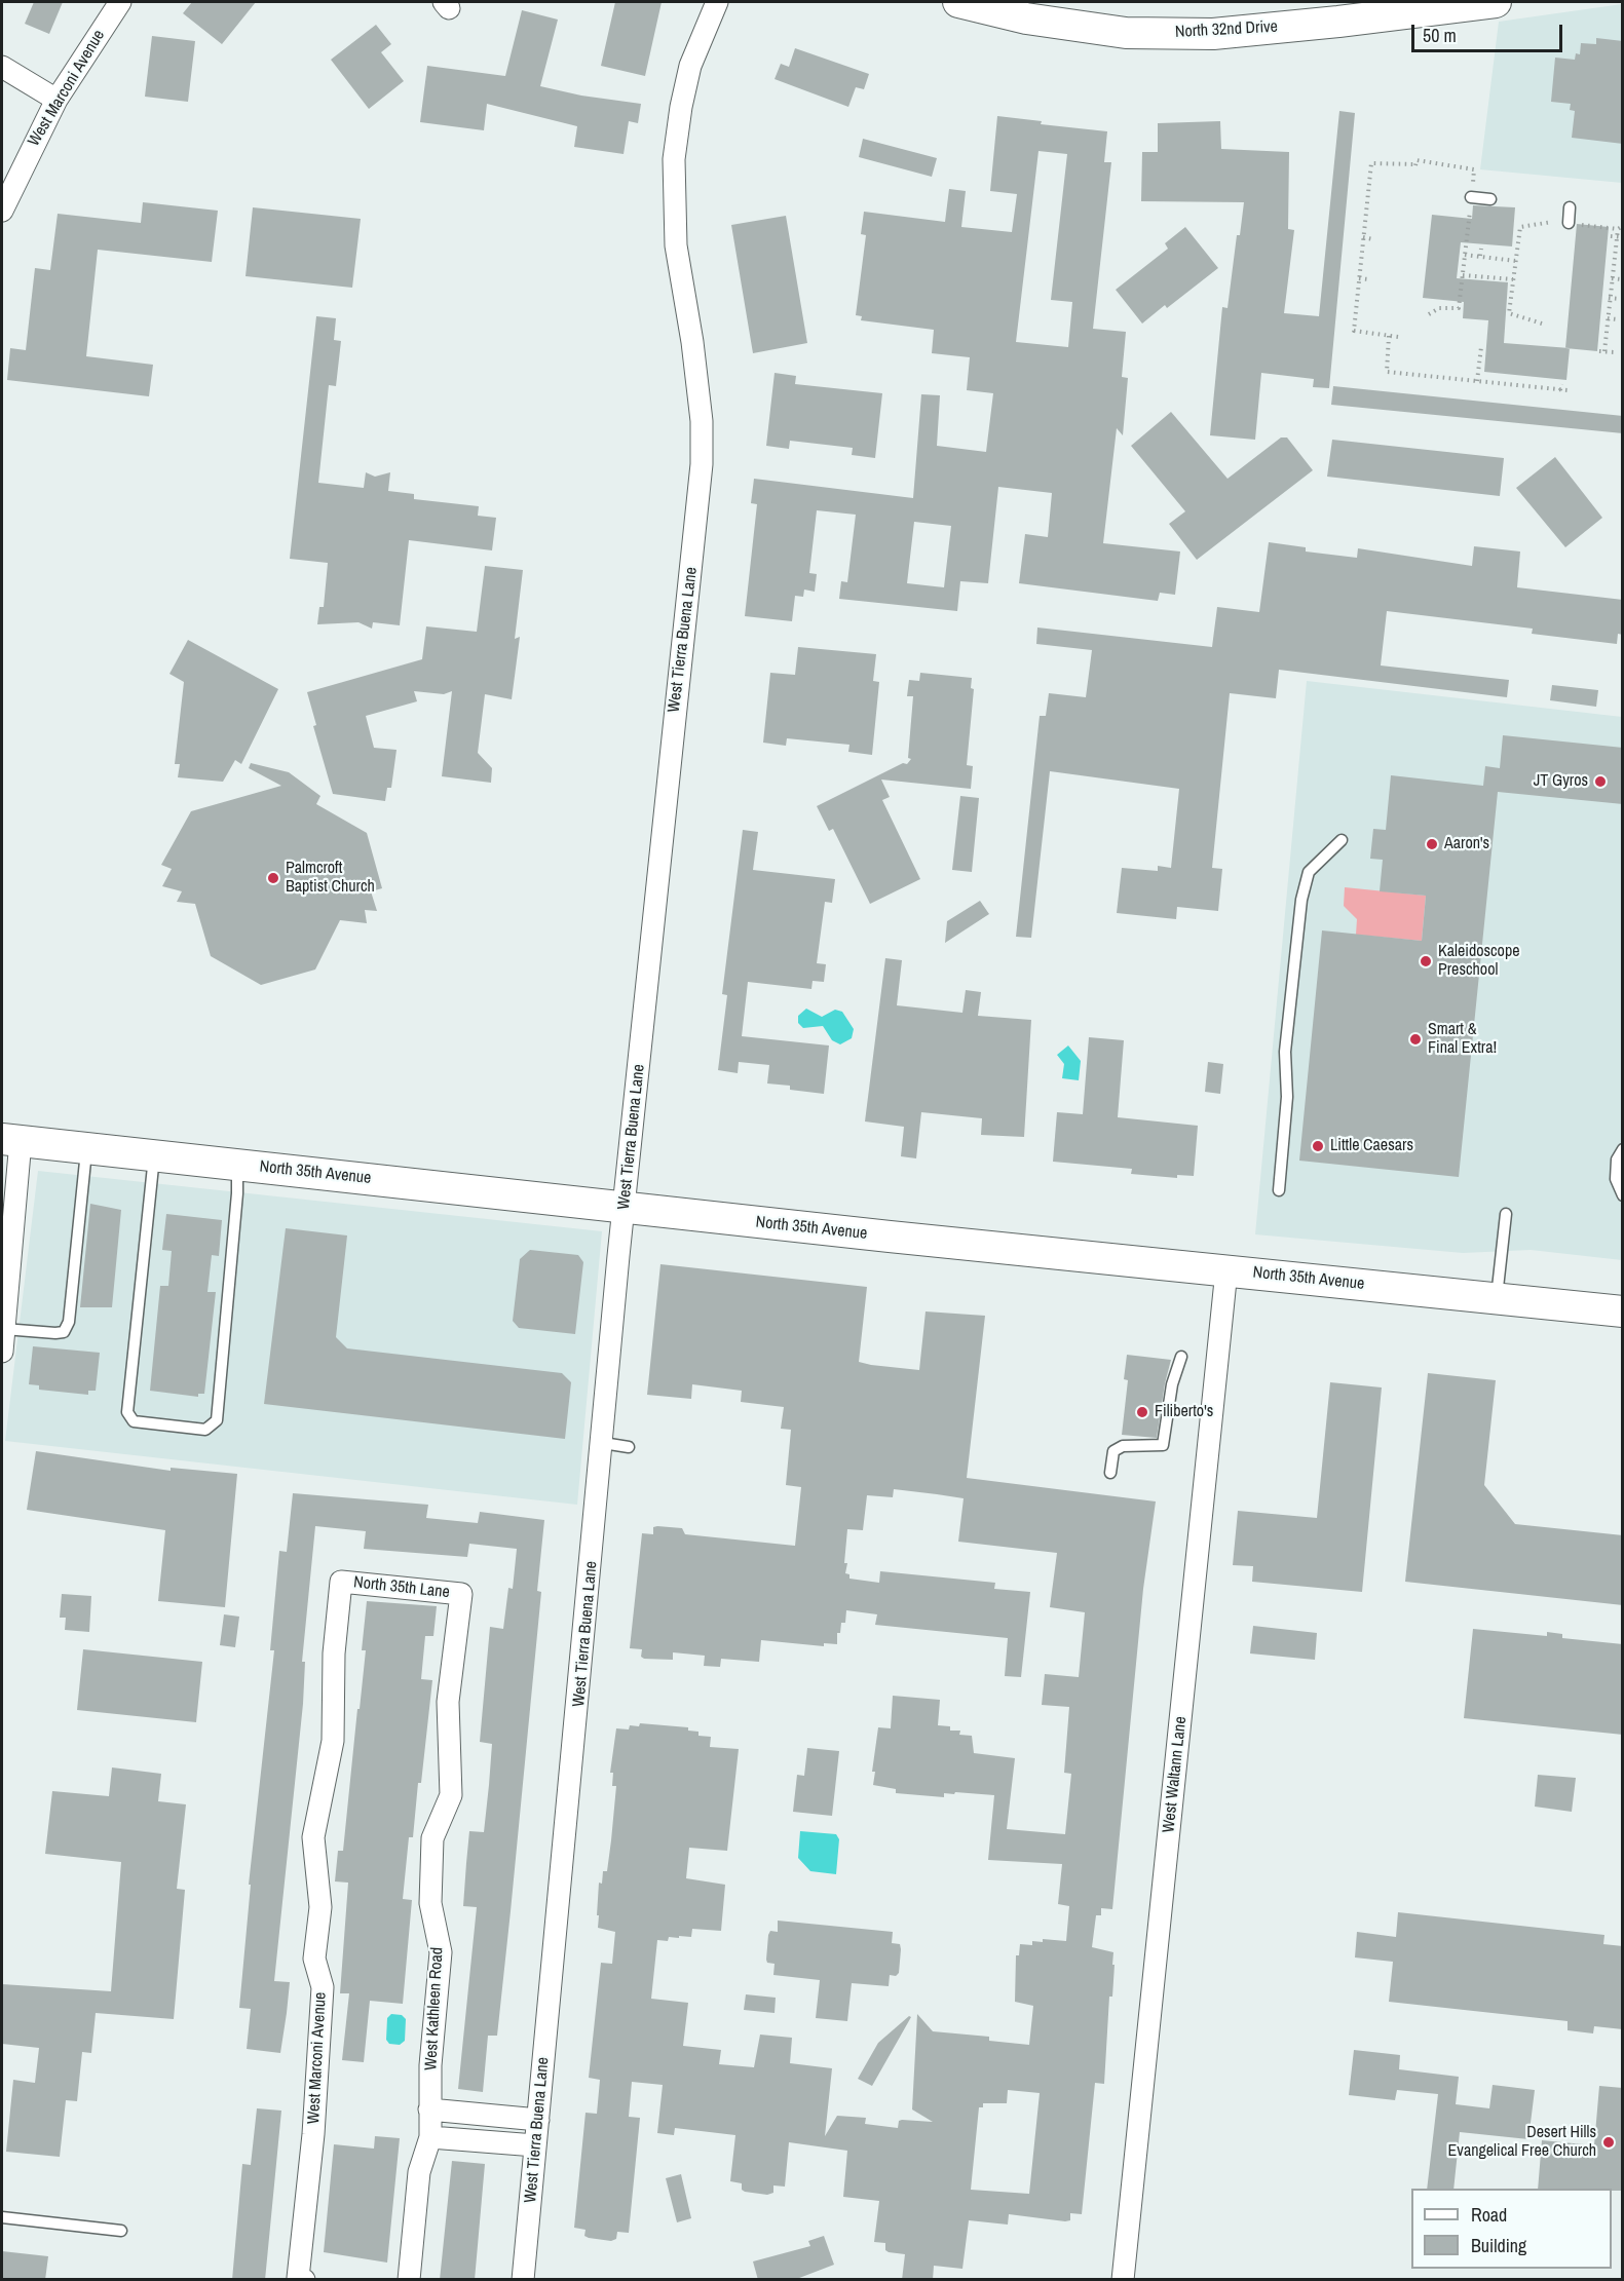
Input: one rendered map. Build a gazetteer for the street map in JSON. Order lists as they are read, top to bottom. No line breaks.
{"streets":{"main road":["North 32nd Drive","North 35th Avenue"],"street":["West Marconi Avenue","West Tierra Buena Lane","North 35th Lane","West Waltann Lane","West Kathleen Road"]},"crossings":[["West Marconi Avenue","North 35th Lane"],["West Tierra Buena Lane","North 35th Avenue"],["North 35th Avenue","West Waltann Lane"],["North 35th Lane","West Kathleen Road"]],"places":["JT Gyros","Aaron's","Palmcroft Baptist Church","Kaleidoscope Preschool","Smart & Final Extra!","Little Caesars","Filiberto's","Desert Hills Evangelical Free Church"],"legend":["Road","Building"],"scale_bar":"50 m"}
